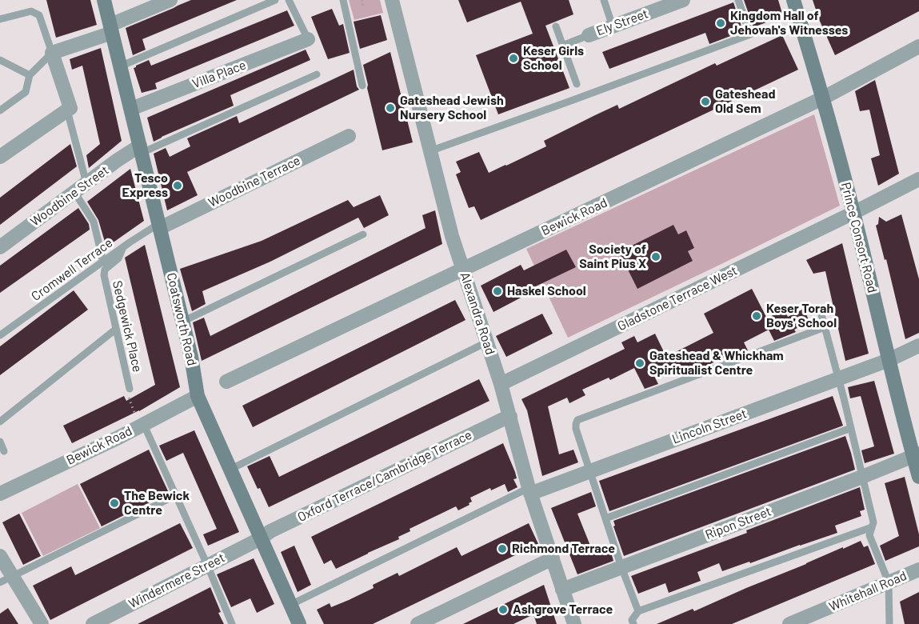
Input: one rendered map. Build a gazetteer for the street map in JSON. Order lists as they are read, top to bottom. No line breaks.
{"streets":{"street":["Ely Street","Villa Place","Woodbine Terrace","Woodbine Street","Bewick Road","Prince Consort Road","Gladstone Terrace West","Alexandra Road","Coatsworth Road","Lincoln Street","Oxford Terrace/Cambridge Terrace","Ripon Street","Windermere Street","Whitehall Road"],"lane":["Cromwell Terrace","Sedgewick Place"]},"crossings":[["Villa Place","Coatsworth Road"],["Woodbine Terrace","Cromwell Terrace"],["Woodbine Terrace","Coatsworth Road"],["Woodbine Street","Coatsworth Road"],["Bewick Road","Prince Consort Road"],["Bewick Road","Alexandra Road"],["Bewick Road","Coatsworth Road"],["Prince Consort Road","Gladstone Terrace West"],["Prince Consort Road","Lincoln Street"],["Prince Consort Road","Ripon Street"],["Cromwell Terrace","Coatsworth Road"],["Cromwell Terrace","Sedgewick Place"],["Gladstone Terrace West","Alexandra Road"],["Alexandra Road","Lincoln Street"],["Alexandra Road","Oxford Terrace/Cambridge Terrace"],["Alexandra Road","Ripon Street"],["Coatsworth Road","Oxford Terrace/Cambridge Terrace"],["Coatsworth Road","Windermere Street"],["Oxford Terrace/Cambridge Terrace","Windermere Street"]],"places":["Kingdom Hall of Jehovah's Witnesses","Keser Girls School","Gateshead Old Sem","Gateshead Jewish Nursery School","Tesco Express","Society of Saint Pius X","Haskel School","Keser Torah Boys' School","Gateshead & Whickham Spiritualist Centre","The Bewick Centre","Richmond Terrace","Ashgrove Terrace"]}
